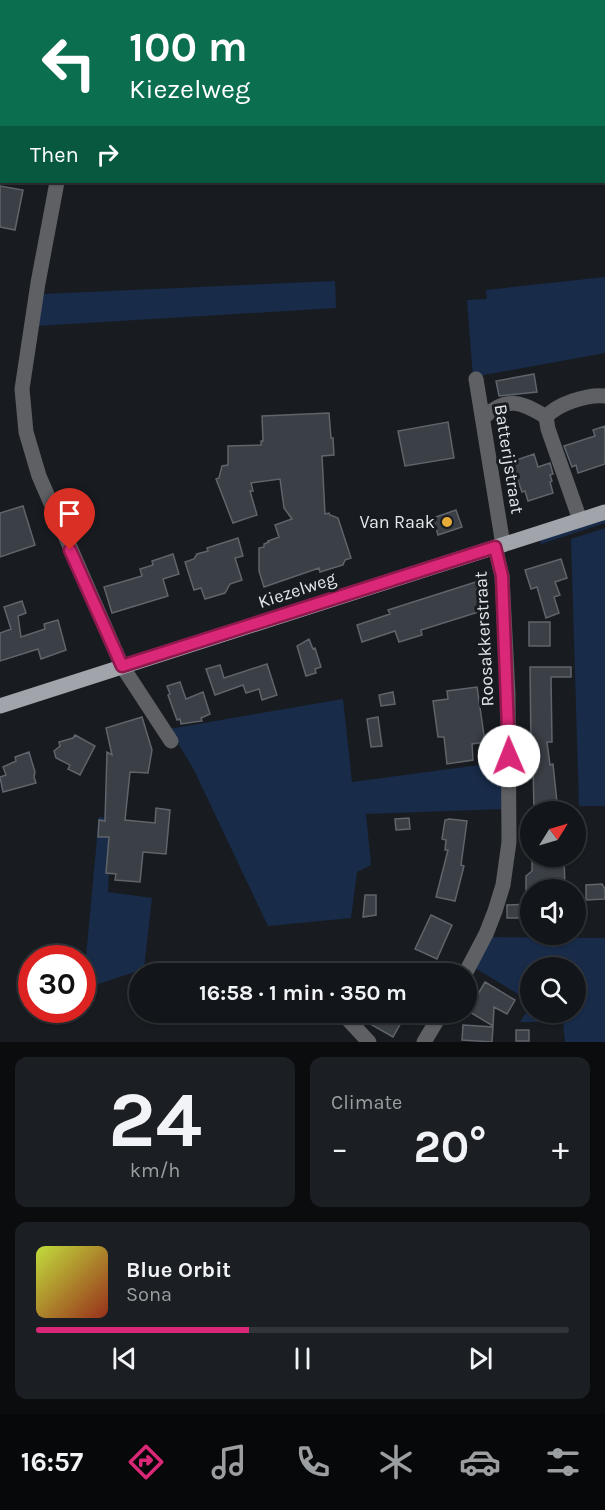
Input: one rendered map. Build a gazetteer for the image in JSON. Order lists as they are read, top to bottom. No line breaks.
{"streets":{"main road":["Kiezelweg"],"street":["Batterijstraat","Roosakkerstraat"]},"crossings":[["Batterijstraat","Kiezelweg"],["Batterijstraat","Roosakkerstraat"],["Kiezelweg","Roosakkerstraat"]],"places":["Van Raak"],"north":"top right","page":{"turn":["100 m","Kiezelweg"],"then":"Then","limit":"30","trip":"16:58 · 1 min · 350 m","tile":[["24","km/h"],"Climate"],"heat":["−","20°","+"],"song":["Blue Orbit","Sona"],"tabs":"16:57"}}
